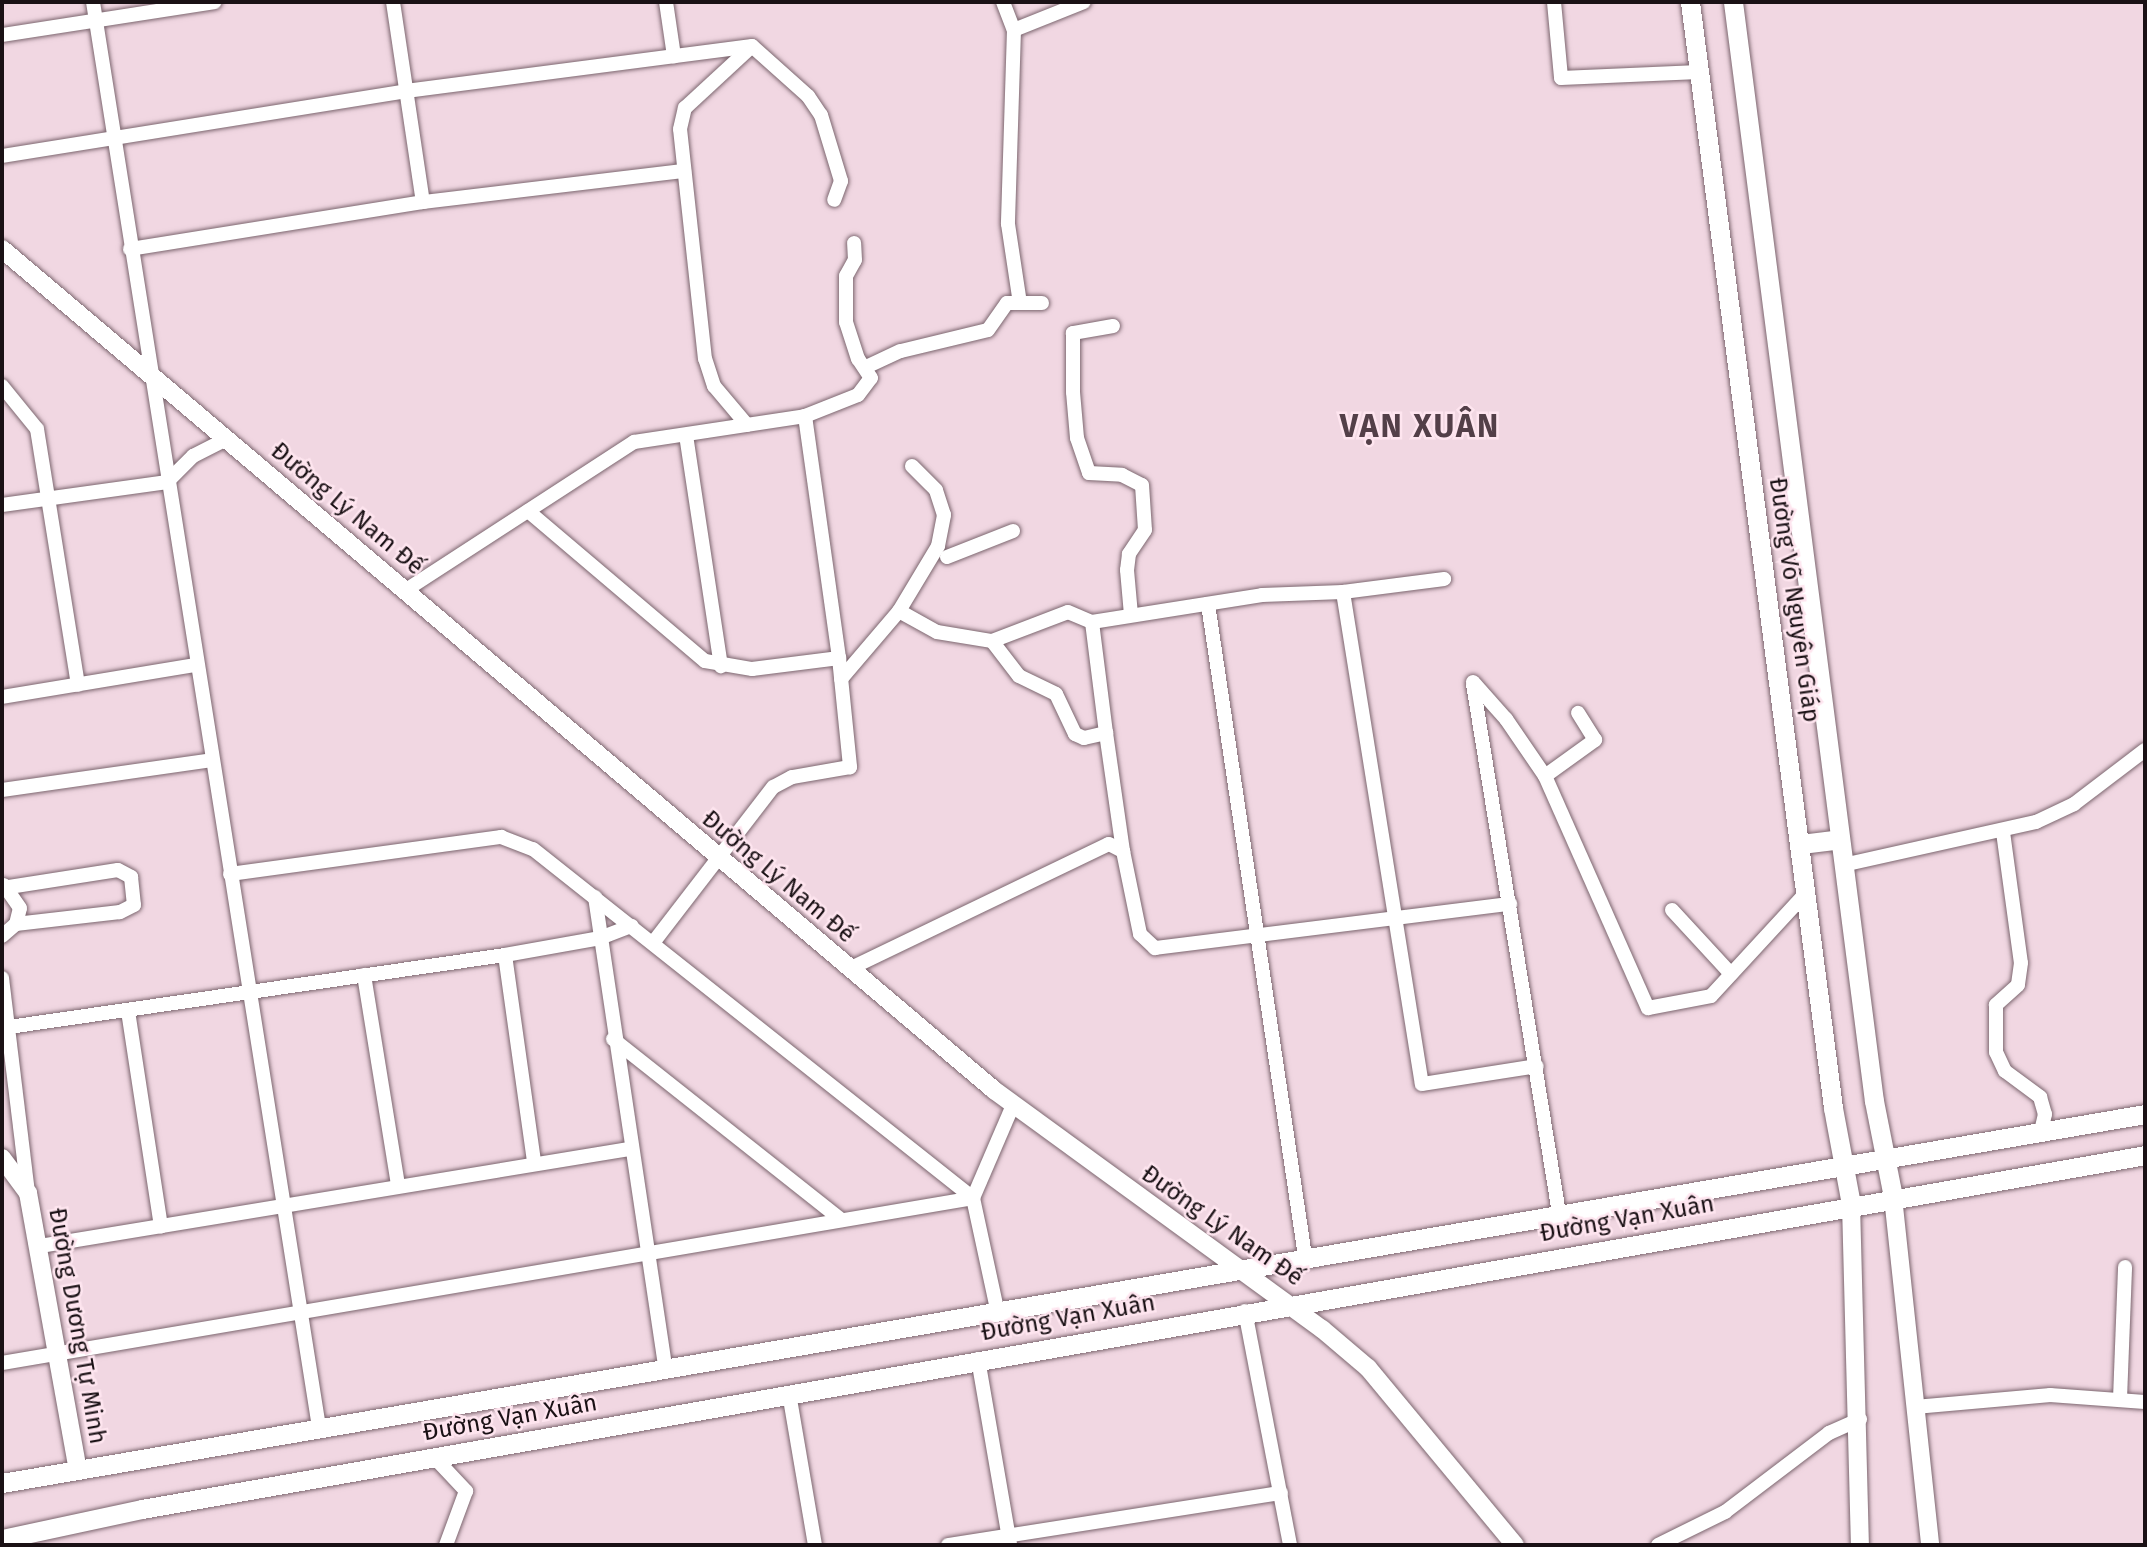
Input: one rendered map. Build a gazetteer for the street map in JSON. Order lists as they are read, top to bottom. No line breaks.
{"streets":{"main road":["Đường Võ Nguyên Giáp","Đường Vạn Xuân"],"street":["Đường Lý Nam Đế","Đường Dương Tự Minh"]},"crossings":[["Đường Lý Nam Đế","Đường Vạn Xuân"],["Đường Võ Nguyên Giáp","Đường Vạn Xuân"],["Đường Vạn Xuân","Đường Dương Tự Minh"]],"districts":["VẠN XUÂN"]}
